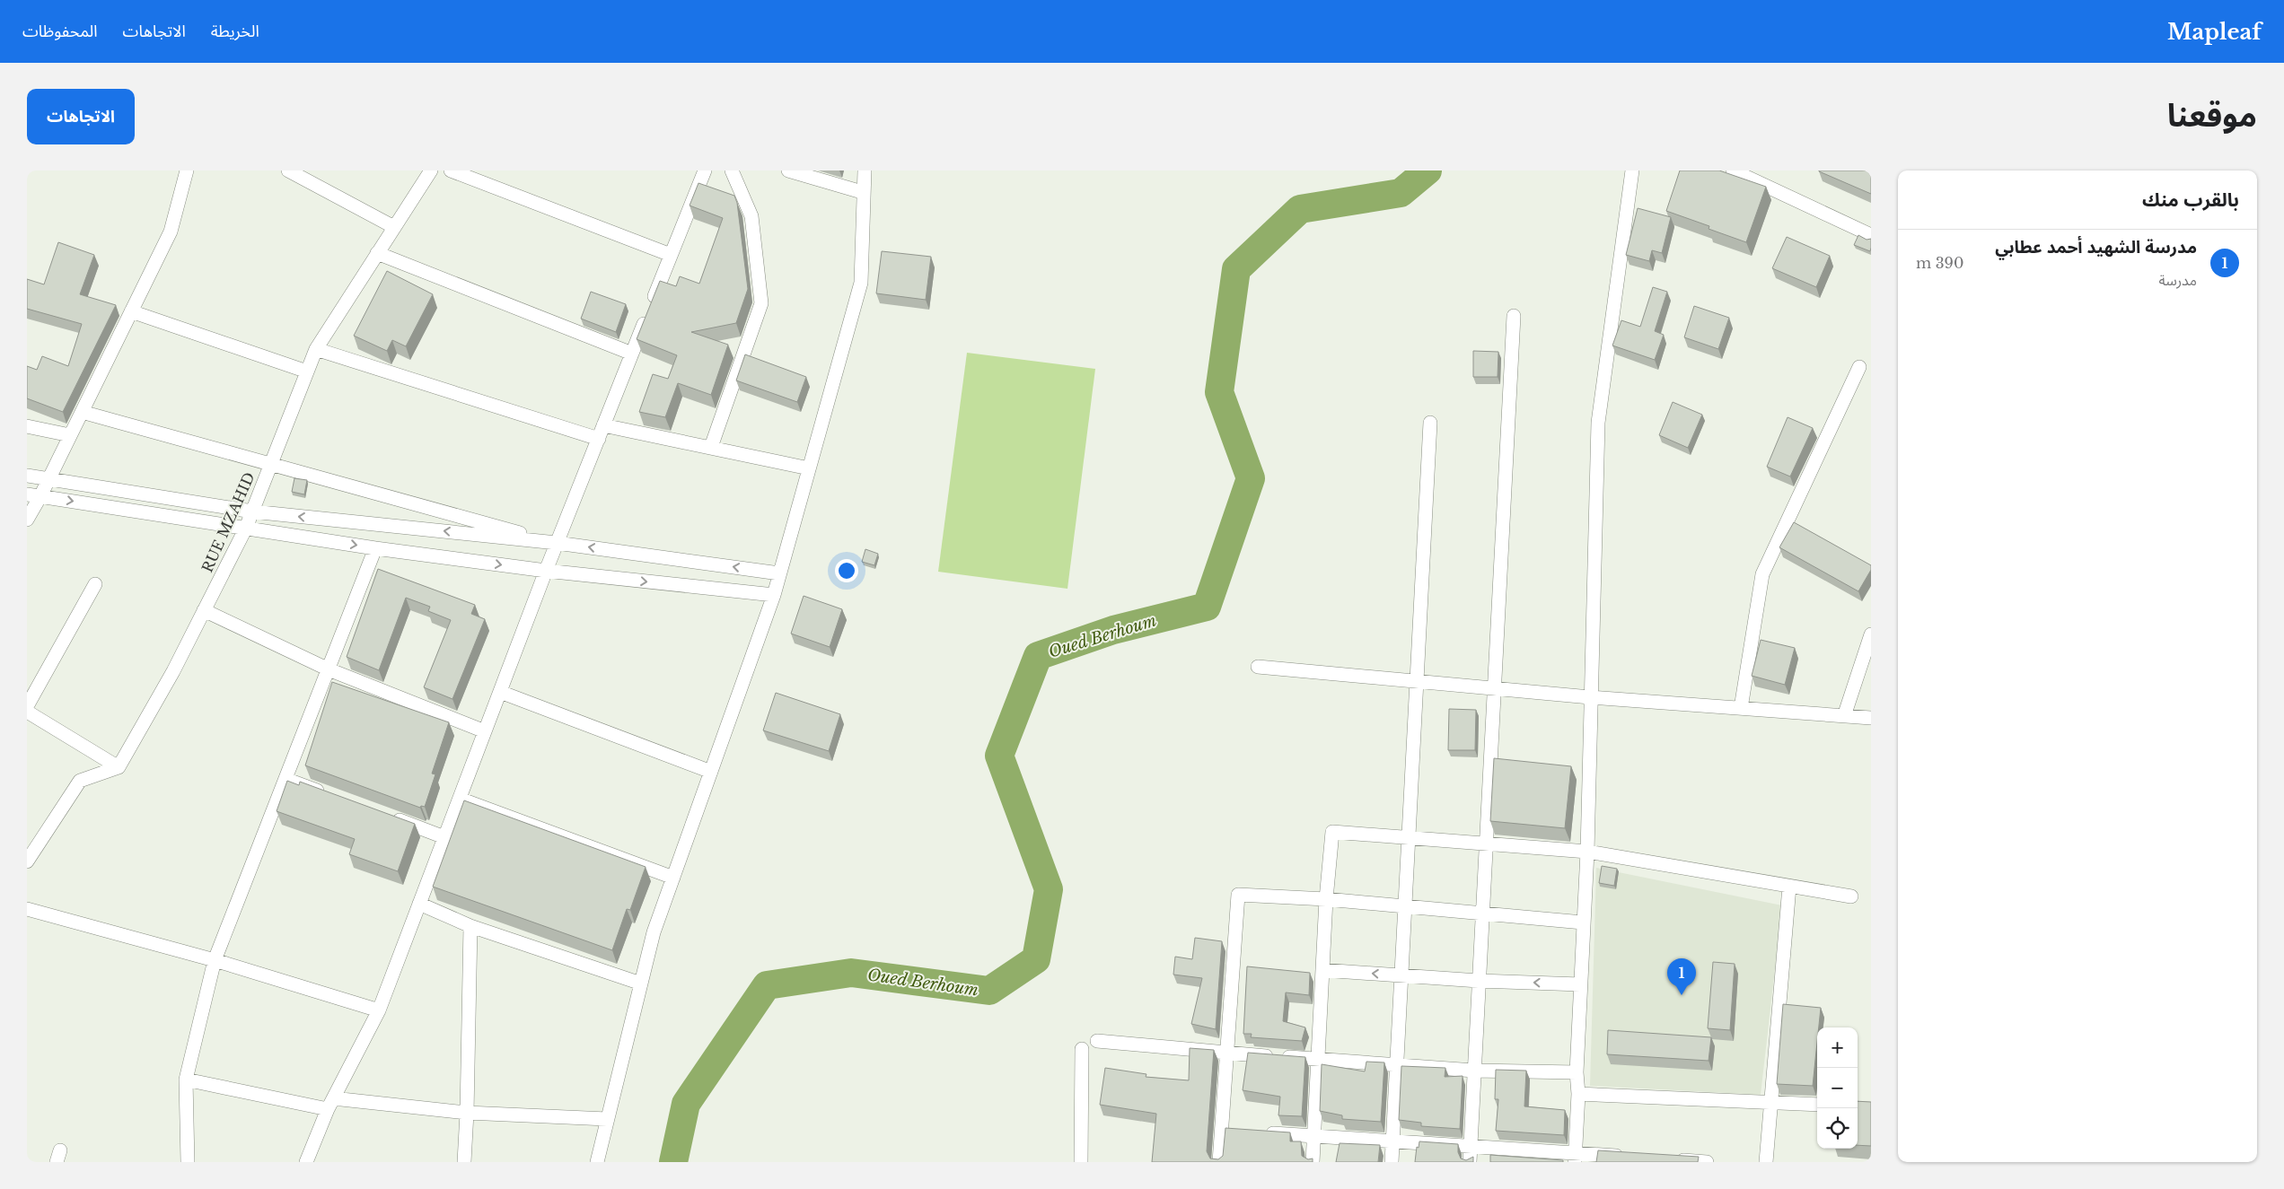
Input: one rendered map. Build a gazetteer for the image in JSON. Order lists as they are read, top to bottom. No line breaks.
{"streets":{"street":["RUE MZAHID"]},"water":["Oued Berhoum"],"page":{"header":"Mapleaf","nav":["الخريطة","الاتجاهات","المحفوظات"],"title":"موقعنا","buttons":"الاتجاهات","heading":"بالقرب منك","list":[{"mark":"1","name":"مدرسة الشهيد أحمد عطابي","note":"مدرسة","value":"390 m"}],"pins":"1","map_buttons":["+","−"]}}
